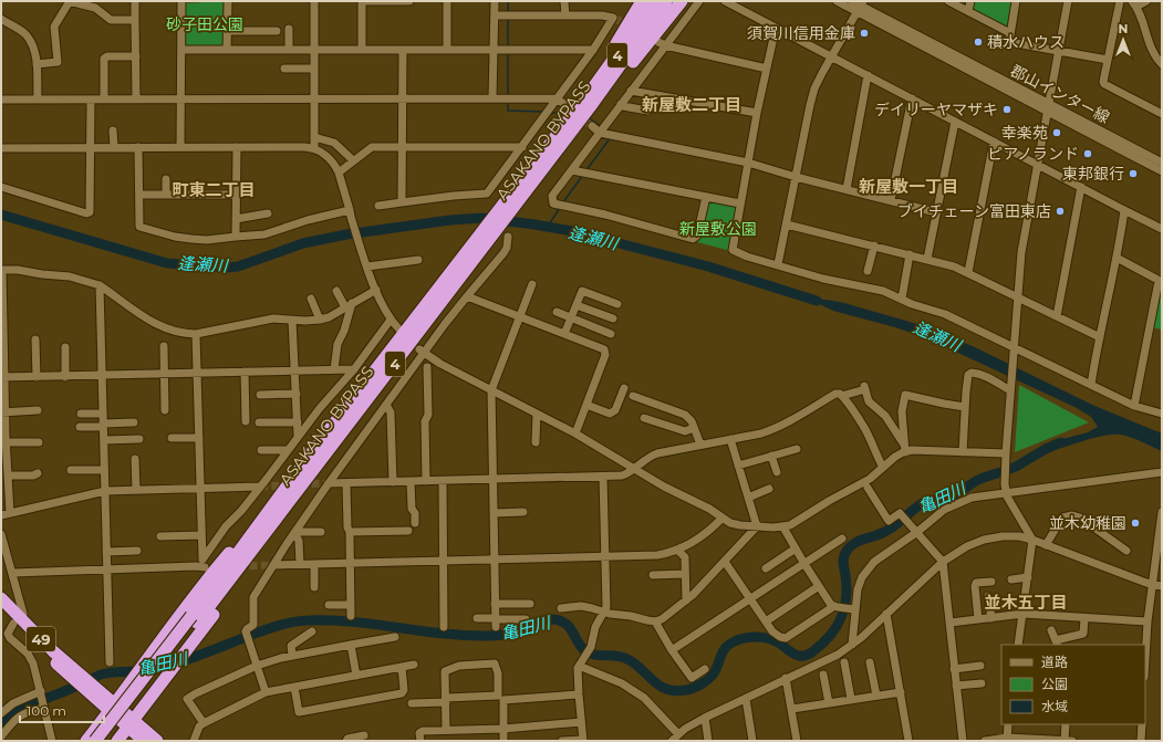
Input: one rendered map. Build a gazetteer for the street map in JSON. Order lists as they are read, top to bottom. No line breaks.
{"streets":{"highway":["4","ASAKANO BYPASS","49"],"street":["郡山インター線"]},"districts":["新屋敷二丁目","新屋敷一丁目","町東二丁目","並木五丁目"],"water":["逢瀬川","亀田川"],"parks":["砂子田公園","新屋敷公園"],"places":["須賀川信用金庫","積水ハウス","デイリーヤマザキ","幸楽苑","ピアノランド","東邦銀行","ブイチェーン富田東店","並木幼稚園"],"legend":["道路","公園","水域"],"scale_bar":"100 m","north":"top"}
